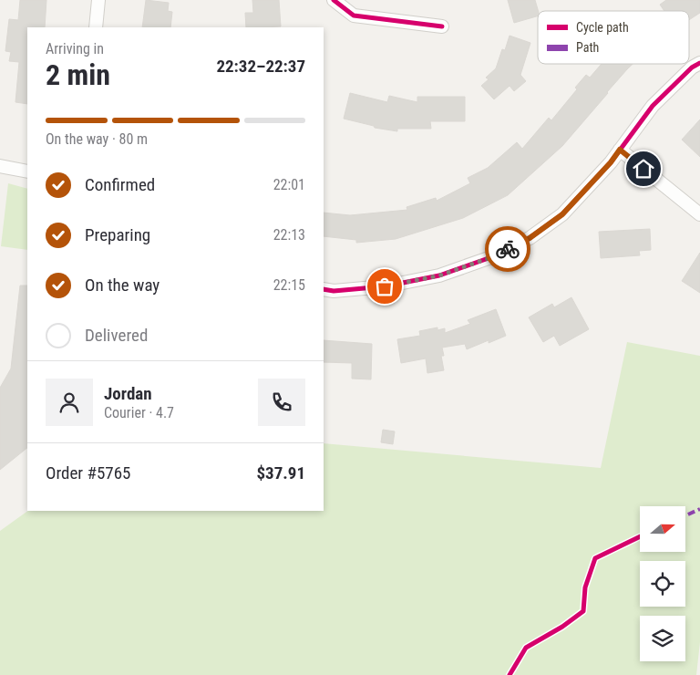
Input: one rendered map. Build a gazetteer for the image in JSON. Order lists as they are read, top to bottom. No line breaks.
{"legend":["Cycle path","Path"],"north":"right","page":{"heading":["2 min","Arriving in","22:32–22:37"],"panel":["Jordan","Courier · 4.7","Order #5765","$37.91"],"bar":"On the way · 80 m","list":[["Confirmed","22:01"],["Preparing","22:13"],["On the way","22:15"],"Delivered"]}}
